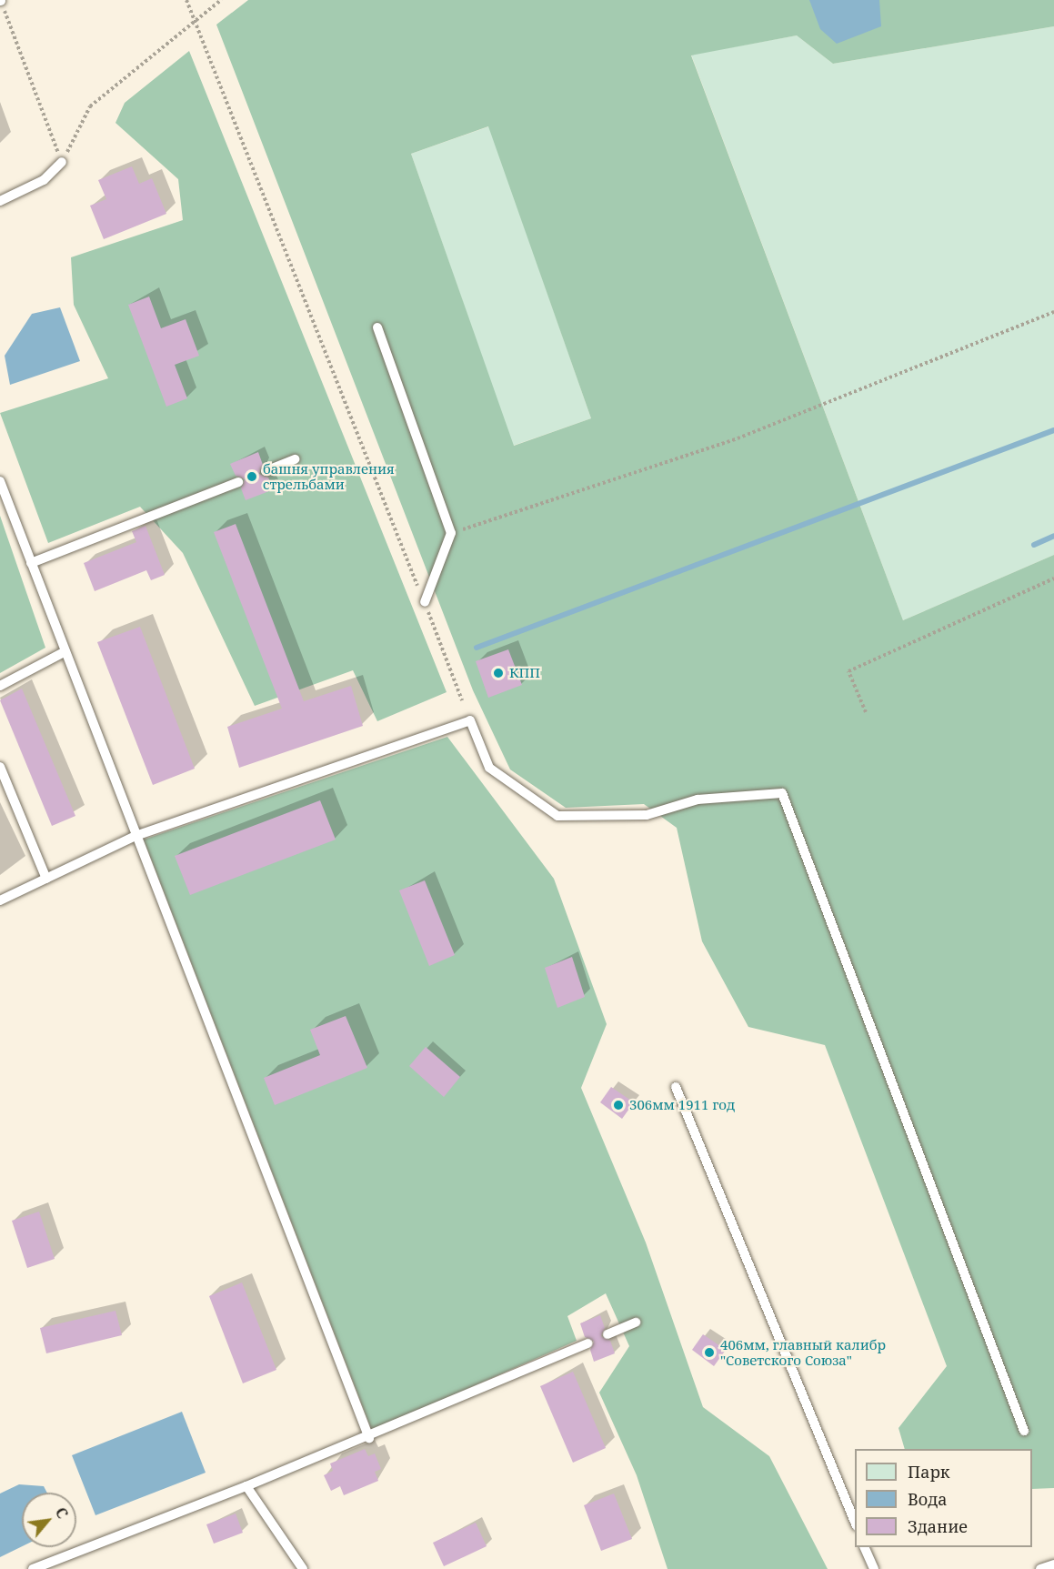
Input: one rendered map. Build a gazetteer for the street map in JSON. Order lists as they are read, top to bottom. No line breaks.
{"places":["башня управления стрельбами","КПП","306мм 1911 год","406мм, главный калибр \"Советского Союза\""],"legend":["Парк","Вода","Здание"],"north":"top right"}
